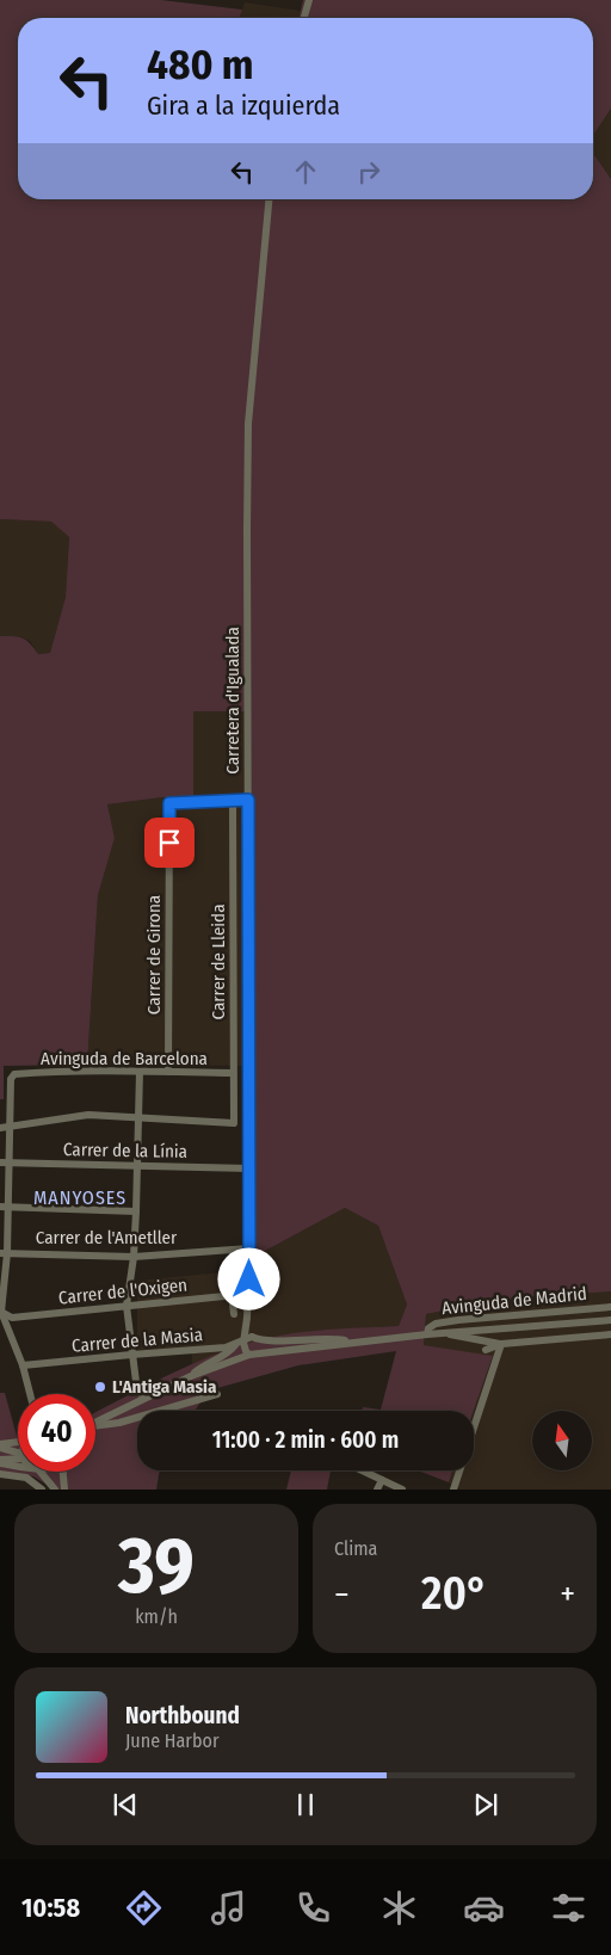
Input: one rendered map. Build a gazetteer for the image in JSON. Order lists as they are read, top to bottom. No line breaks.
{"streets":{"street":["Carretera d'Igualada","Carrer de Girona","Carrer de Lleida","Avinguda de Barcelona","Carrer de la Línia","Carrer de l'Ametller","Carrer de l'Oxigen","Avinguda de Madrid","Carrer de la Masia"]},"crossings":[["Carretera d'Igualada","Carrer de la Línia"],["Carretera d'Igualada","Carrer de l'Ametller"],["Carretera d'Igualada","Carrer de l'Oxigen"],["Carretera d'Igualada","Avinguda de Madrid"],["Carretera d'Igualada","Carrer de la Masia"],["Carrer de Girona","Carrer de Lleida"],["Carrer de Girona","Avinguda de Barcelona"],["Carrer de Lleida","Avinguda de Barcelona"]],"districts":["MANYOSES"],"places":["L'Antiga Masia"],"north":"top","page":{"turn":["480 m","Gira a la izquierda"],"limit":"40","trip":"11:00 · 2 min · 600 m","tile":[["39","km/h"],"Clima"],"heat":["−","20°","+"],"song":["Northbound","June Harbor"],"tabs":"10:58"}}
